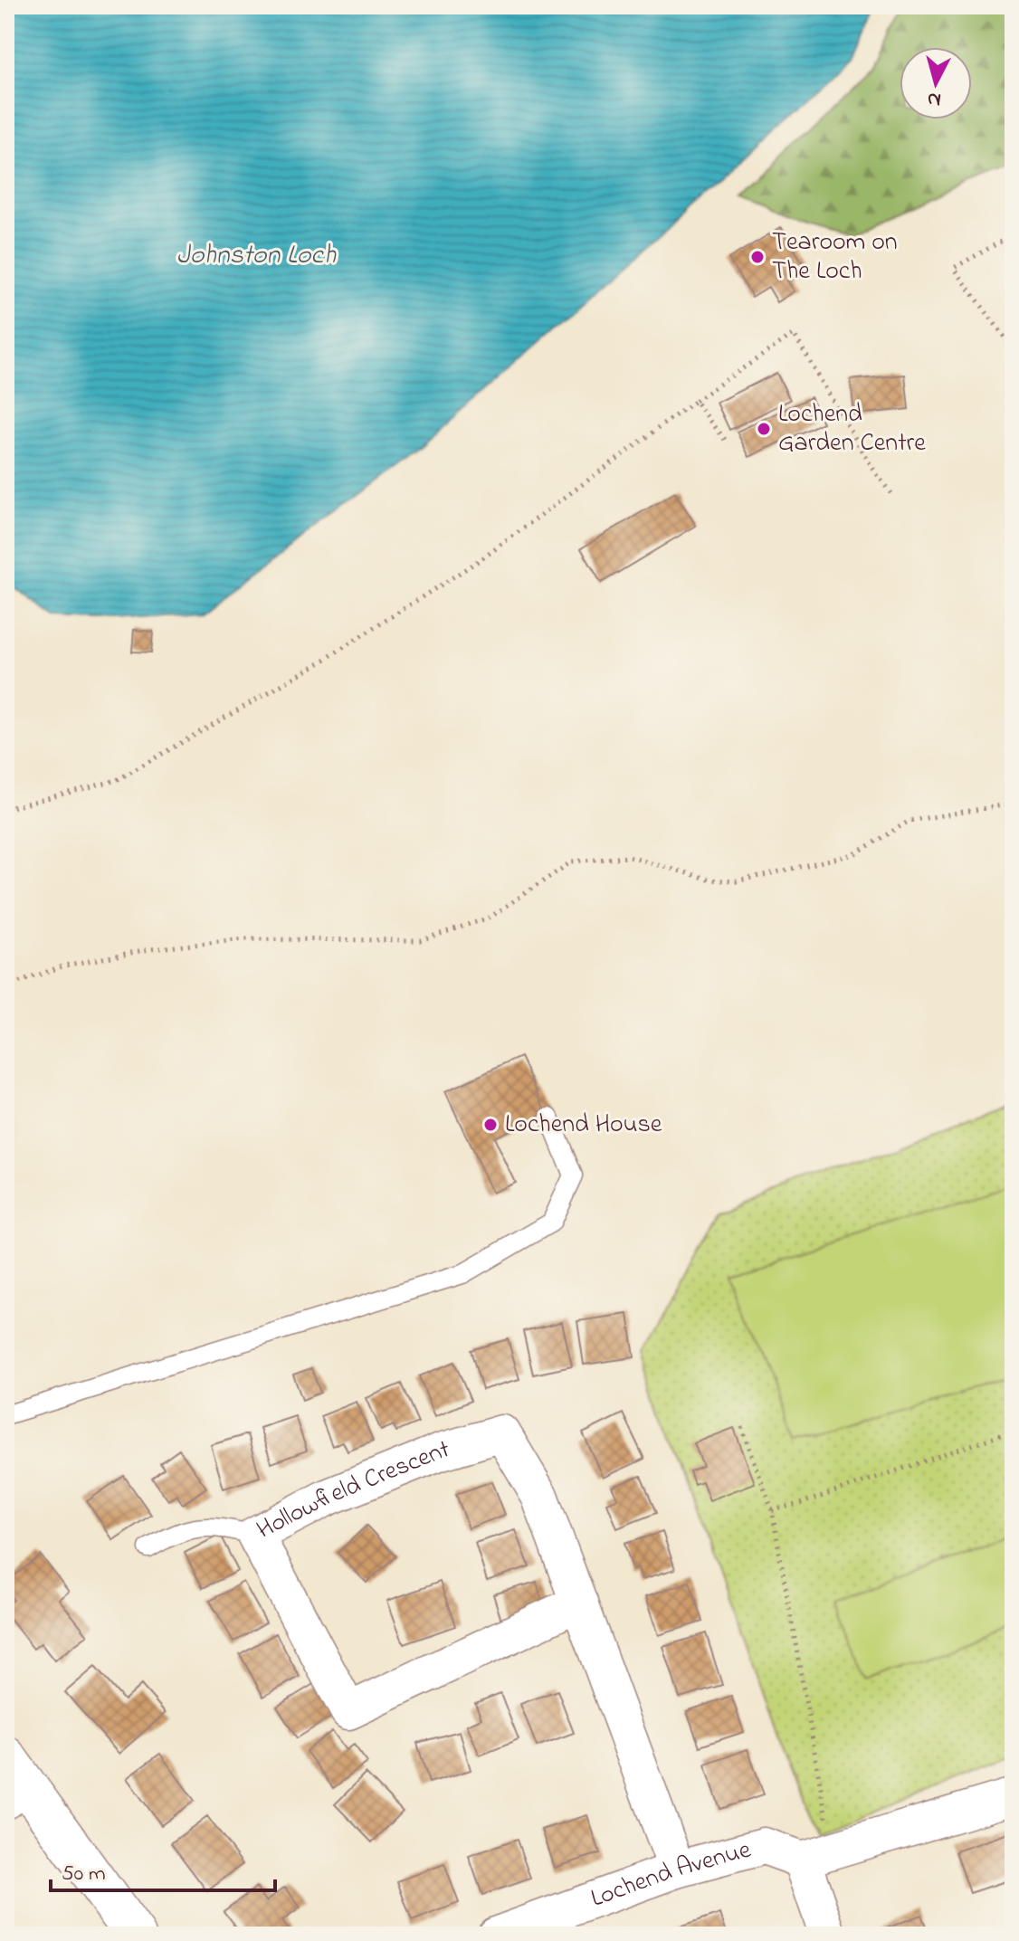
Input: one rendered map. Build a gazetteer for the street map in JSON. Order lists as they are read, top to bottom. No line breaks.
{"streets":{"street":["Hollowfield Crescent","Lochend Avenue"]},"crossings":[["Hollowfield Crescent","Lochend Avenue"]],"water":["Johnston Loch"],"places":["Tearoom on The Loch","Lochend Garden Centre","Lochend House"],"scale_bar":"50 m","north":"bottom"}
